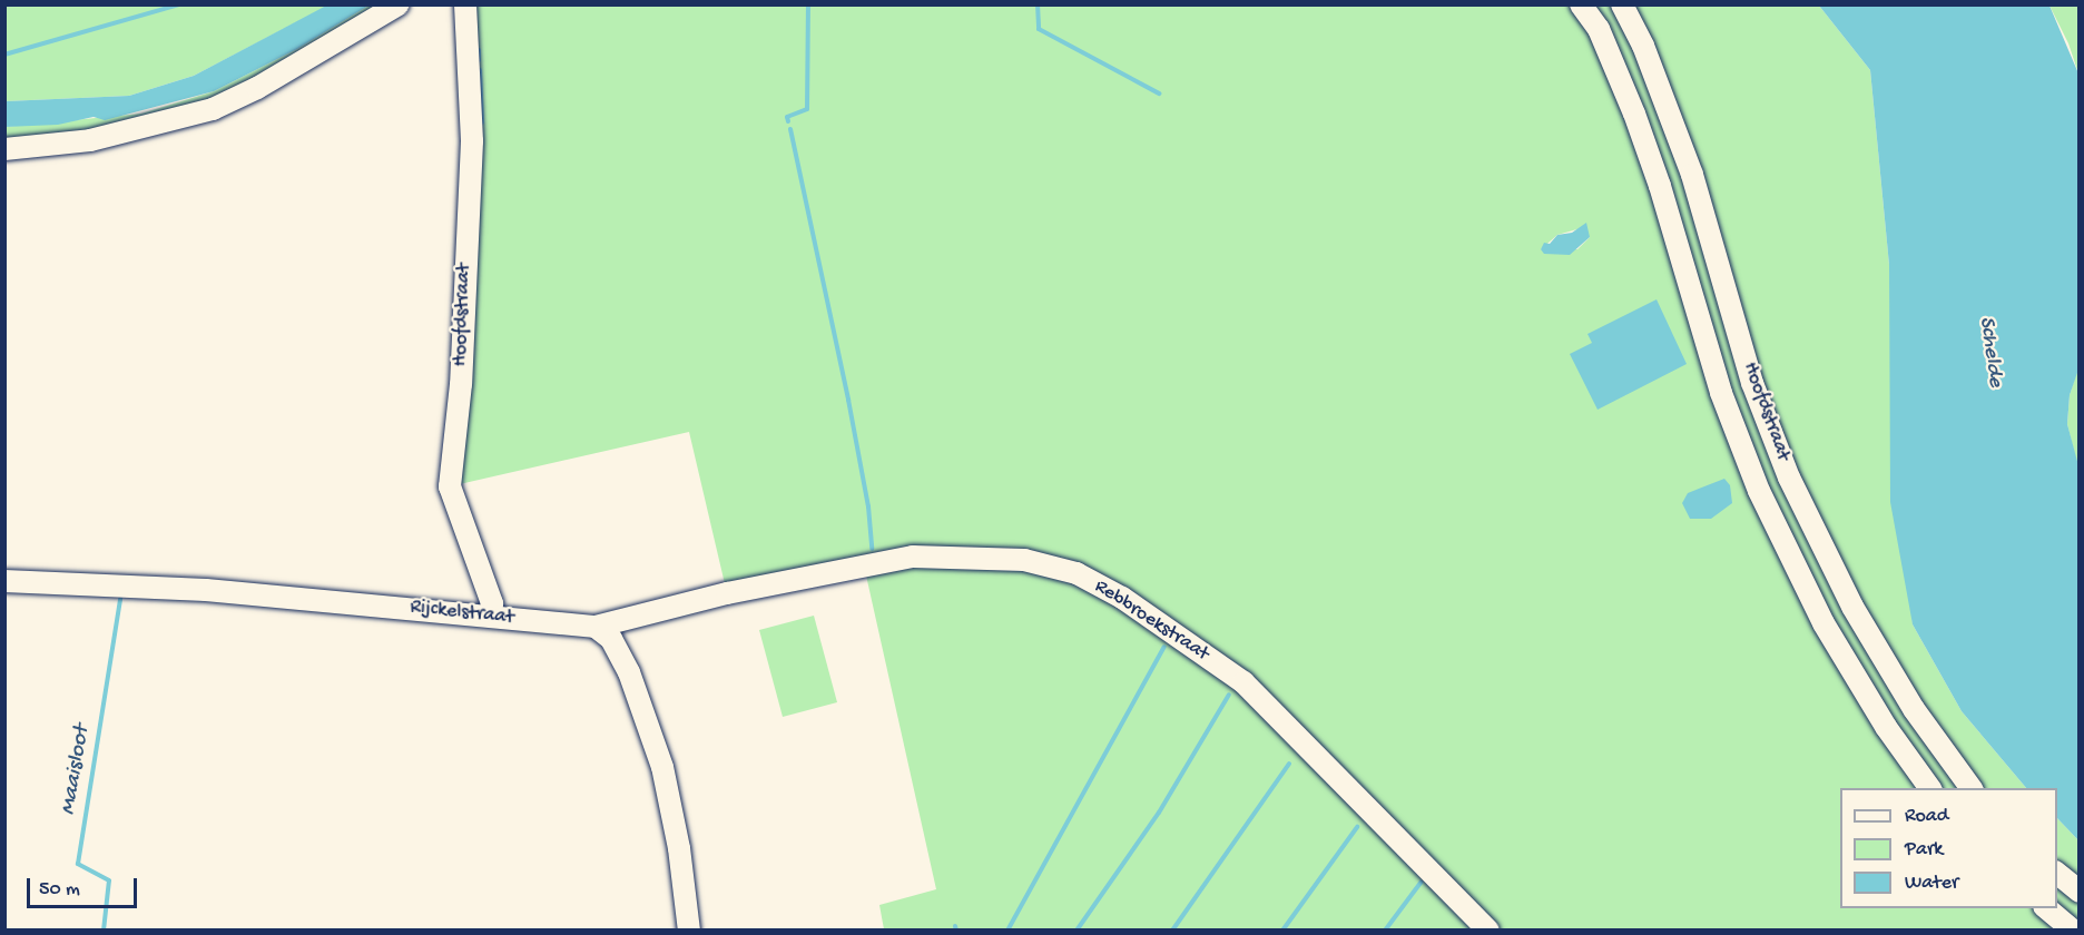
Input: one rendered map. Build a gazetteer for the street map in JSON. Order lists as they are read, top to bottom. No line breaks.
{"streets":{"street":["Hoofdstraat","Rijckelstraat","Rebbroekstraat"]},"crossings":[["Hoofdstraat","Rijckelstraat"],["Rijckelstraat","Rebbroekstraat"]],"water":["Schelde","Maaisloot"],"legend":["Road","Park","Water"],"scale_bar":"50 m"}
